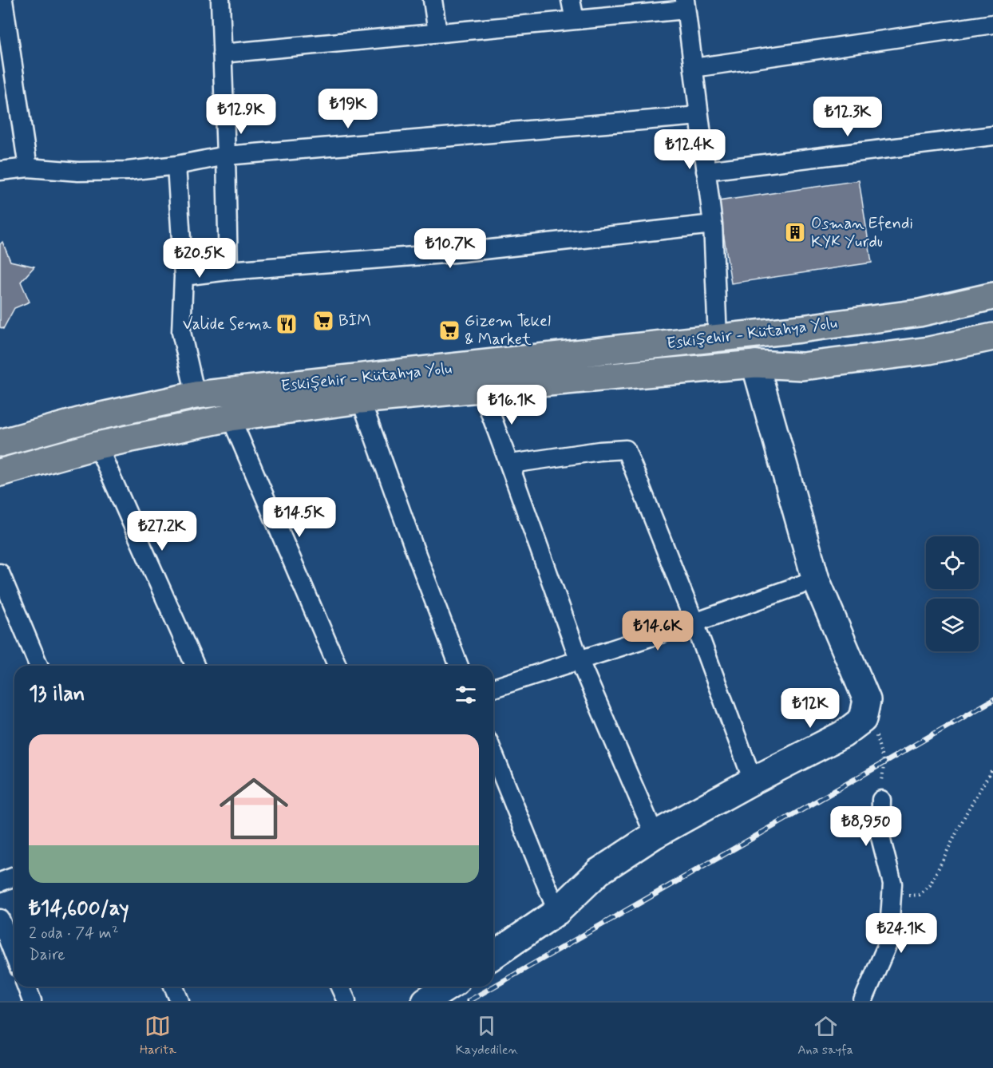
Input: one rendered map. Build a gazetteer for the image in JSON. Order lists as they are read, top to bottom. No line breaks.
{"streets":{"highway":["Eskişehir - Kütahya Yolu"]},"places":{"building":["Osman Efendi KYK Yurdu"],"supermarket":["BİM","Gizem Tekel & Market"],"restaurant":["Valide Sema"]},"page":{"price":["₺19K","₺12.9K","₺12.3K","₺12.4K","₺10.7K","₺20.5K","₺16.1K","₺14.5K","₺27.2K","₺14.6K","₺12K","₺8,950","₺24.1K"],"heading":"13 ilan","list":[{"name":"₺14,600/ay","note":"2 oda · 74 m² · Daire"}],"tabs":["Harita","Kaydedilen","Ana sayfa"]}}
